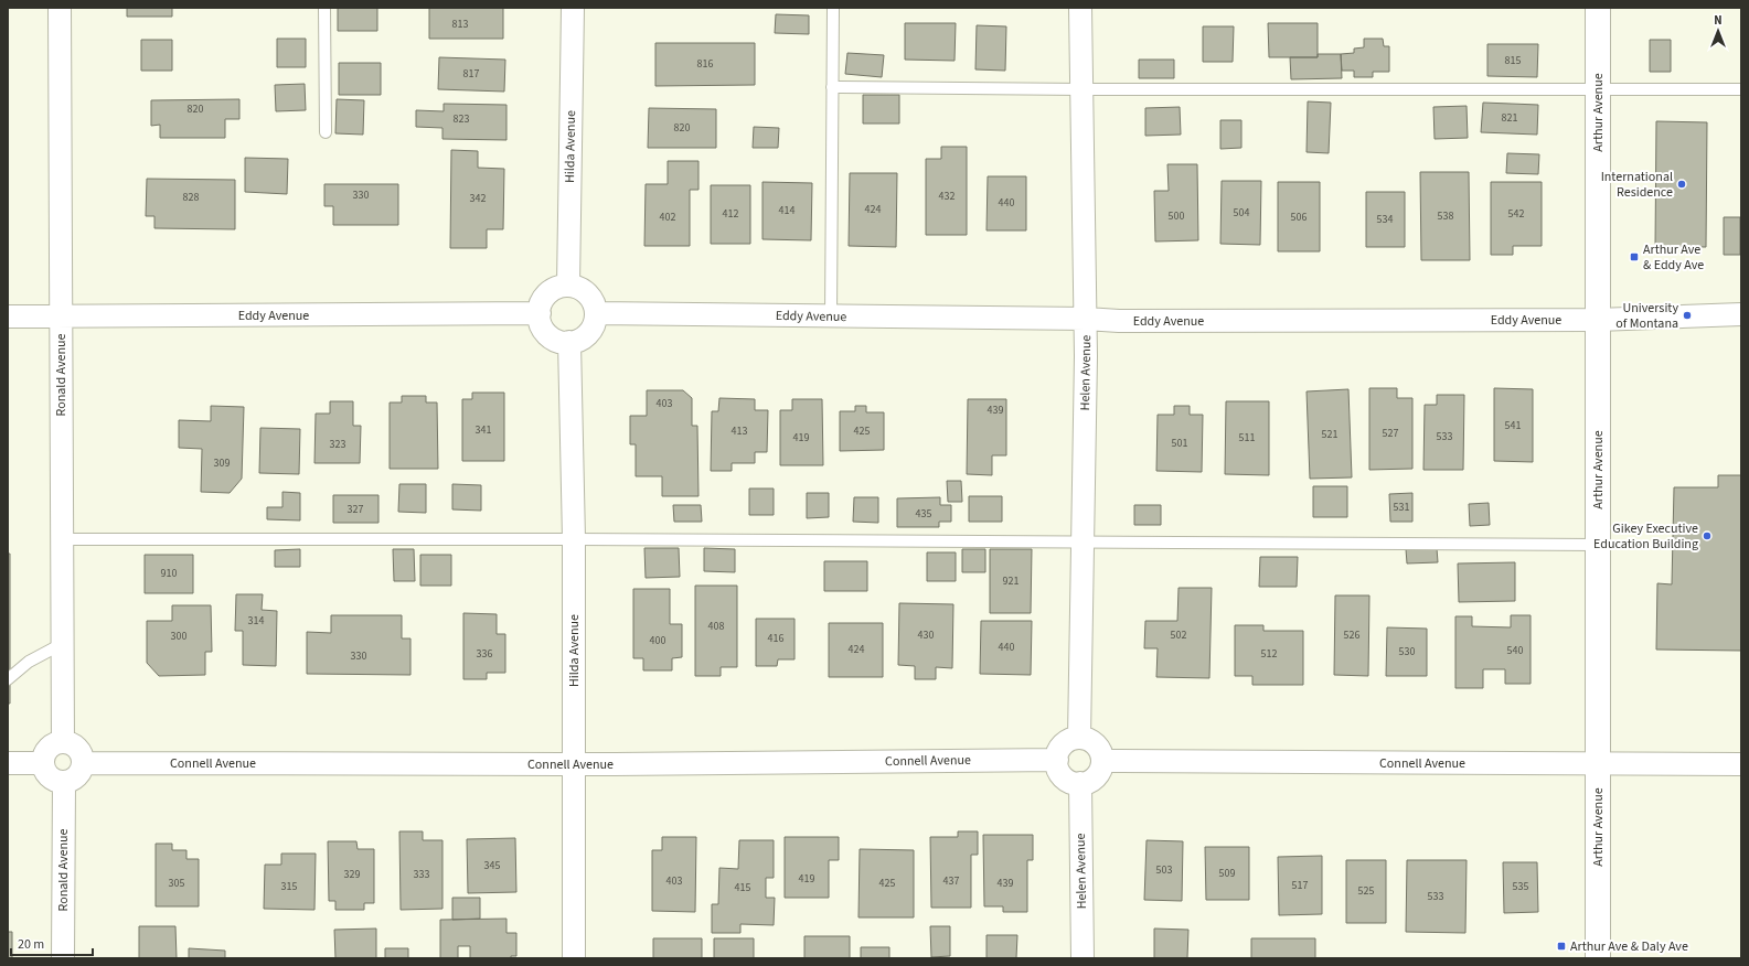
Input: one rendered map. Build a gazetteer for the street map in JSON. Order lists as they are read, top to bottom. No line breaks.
{"streets":{"street":["Arthur Avenue","Hilda Avenue","Eddy Avenue","Helen Avenue","Ronald Avenue","Connell Avenue"]},"crossings":[["Arthur Avenue","Eddy Avenue"],["Arthur Avenue","Connell Avenue"],["Hilda Avenue","Eddy Avenue"],["Hilda Avenue","Connell Avenue"],["Eddy Avenue","Helen Avenue"],["Eddy Avenue","Ronald Avenue"],["Helen Avenue","Connell Avenue"],["Ronald Avenue","Connell Avenue"]],"places":{"other":["International Residence","University of Montana","Gikey Executive Education Building"],"transit":["Arthur Ave & Eddy Ave","Arthur Ave & Daly Ave"]},"house_numbers":["813","815","816","817","820","821","823","820","330","432","828","342","440","424","414","504","412","542","500","538","402","506","534","403","439","541","341","413","425","527","521","533","419","511","501","323","309","531","327","435","910","921","314","408","430","502","526","300","416","400","440","424","540","530","336","512","330","345","503","509","329","333","419","403","437","305","425","439","517","315","535","415","525","533"],"scale_bar":"20 m","north":"top"}
